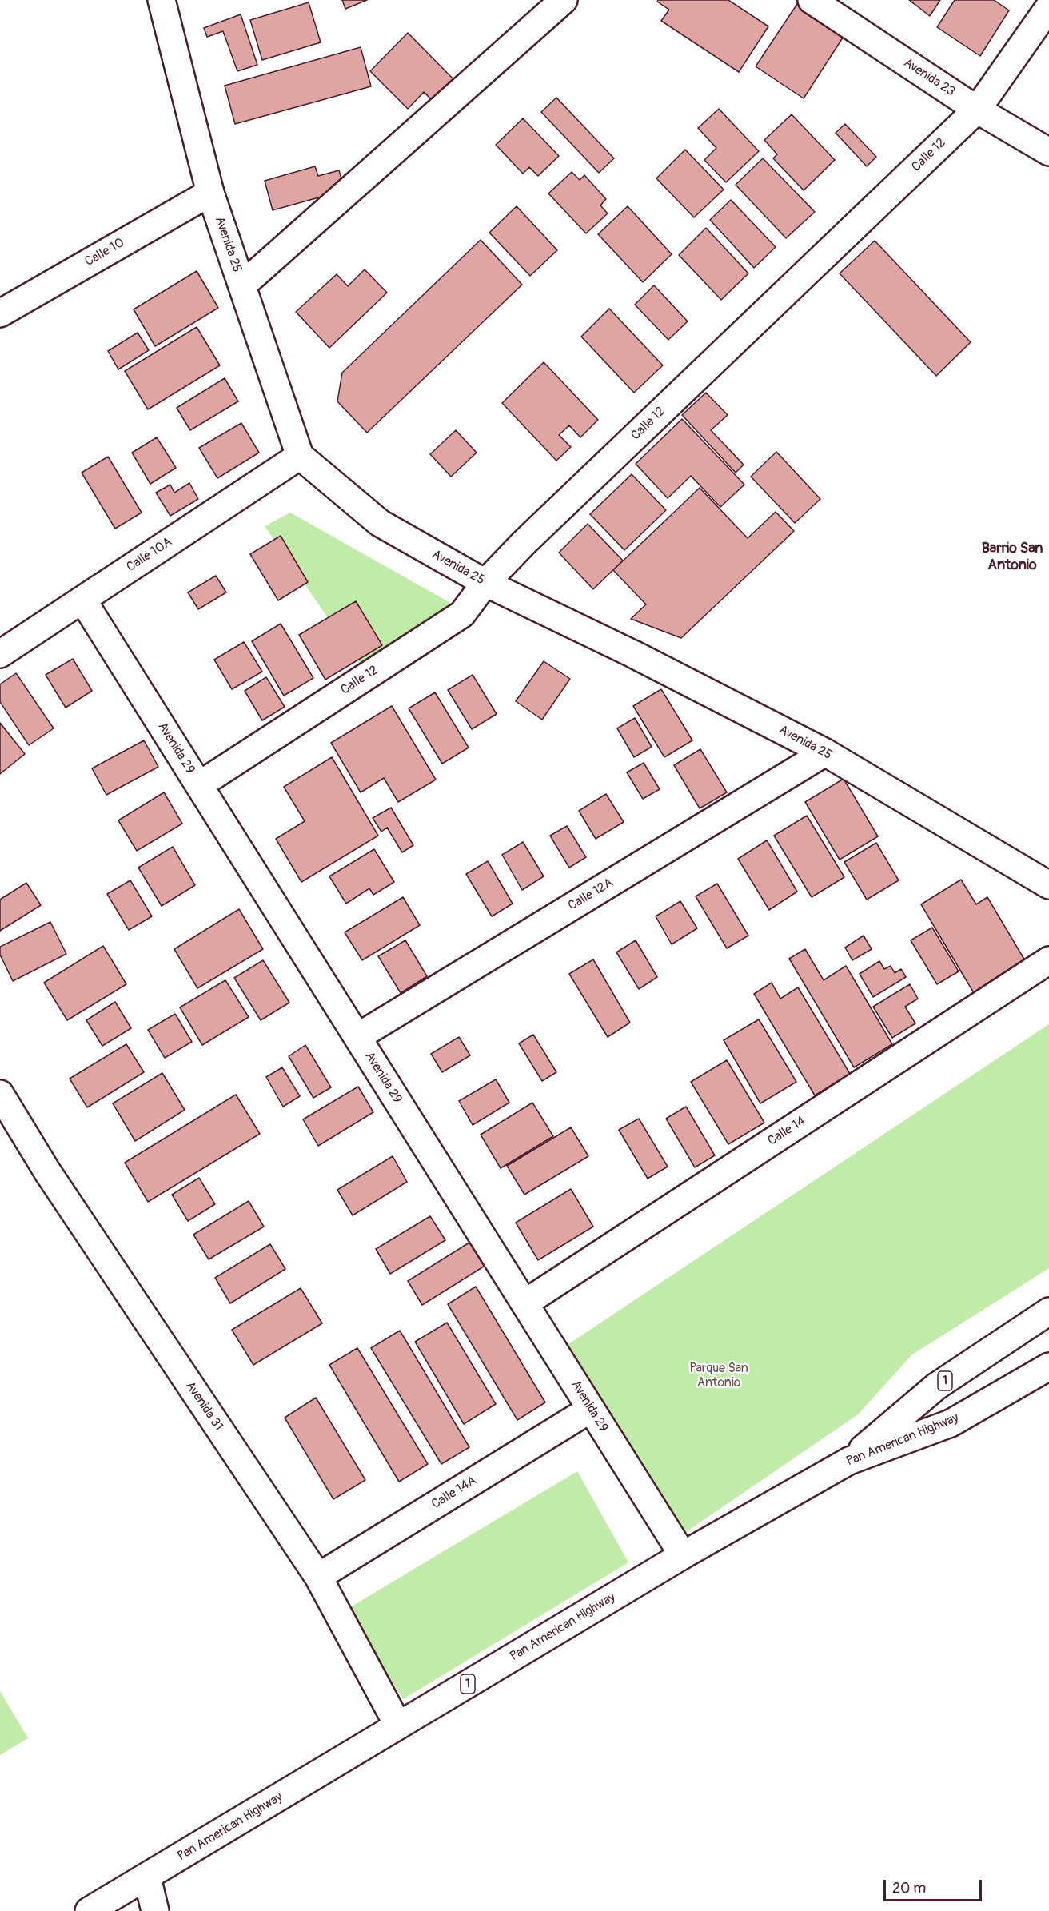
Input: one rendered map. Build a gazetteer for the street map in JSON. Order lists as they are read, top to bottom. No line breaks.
{"streets":{"main road":["Avenida 23","Calle 12","Avenida 25","Calle 10","Calle 10A","Avenida 29","Calle 12A","Calle 14","1","Avenida 31","Pan American Highway","Calle 14A"]},"crossings":[["Avenida 23","Calle 12"],["Calle 12","Avenida 25"],["Calle 12","Avenida 29"],["Avenida 25","Calle 10"],["Avenida 25","Calle 10A"],["Avenida 25","Calle 12A"],["Calle 10A","Avenida 29"],["Avenida 29","Calle 12A"],["Avenida 29","Calle 14"],["Avenida 29","Pan American Highway"],["Avenida 29","Calle 14A"],["1","Pan American Highway"],["Avenida 31","Pan American Highway"],["Avenida 31","Calle 14A"]],"districts":["Barrio San Antonio"],"parks":["Parque San Antonio"],"scale_bar":"20 m"}
